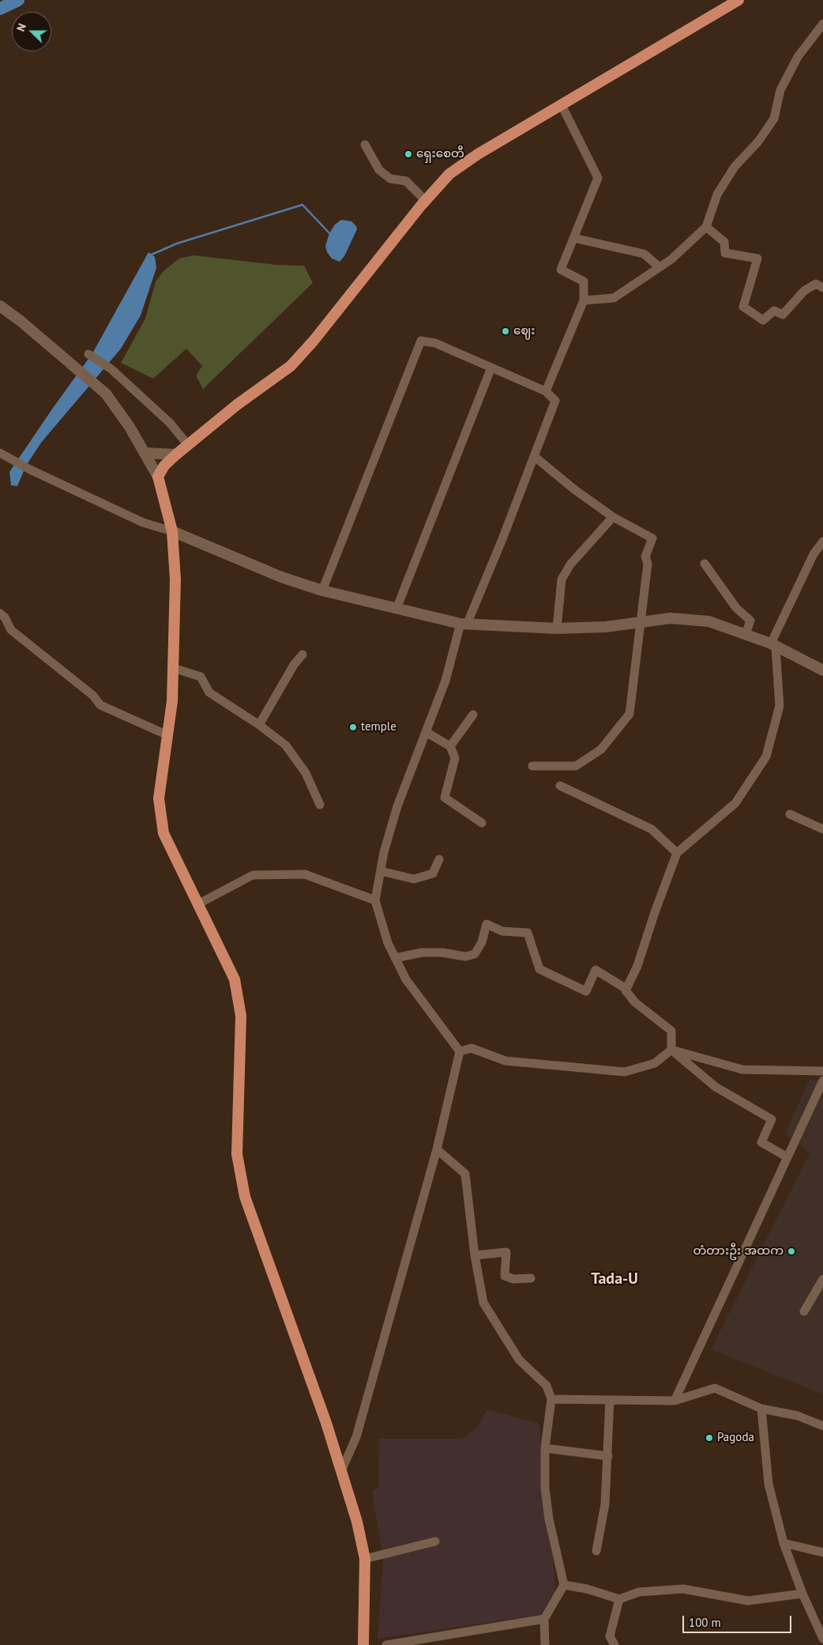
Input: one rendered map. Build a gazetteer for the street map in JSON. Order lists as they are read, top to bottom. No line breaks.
{"districts":["Tada-U"],"places":["ရှေးစေတီ","ဈေး","temple","တံတားဦး အထက","Pagoda"],"scale_bar":"100 m","north":"left"}
